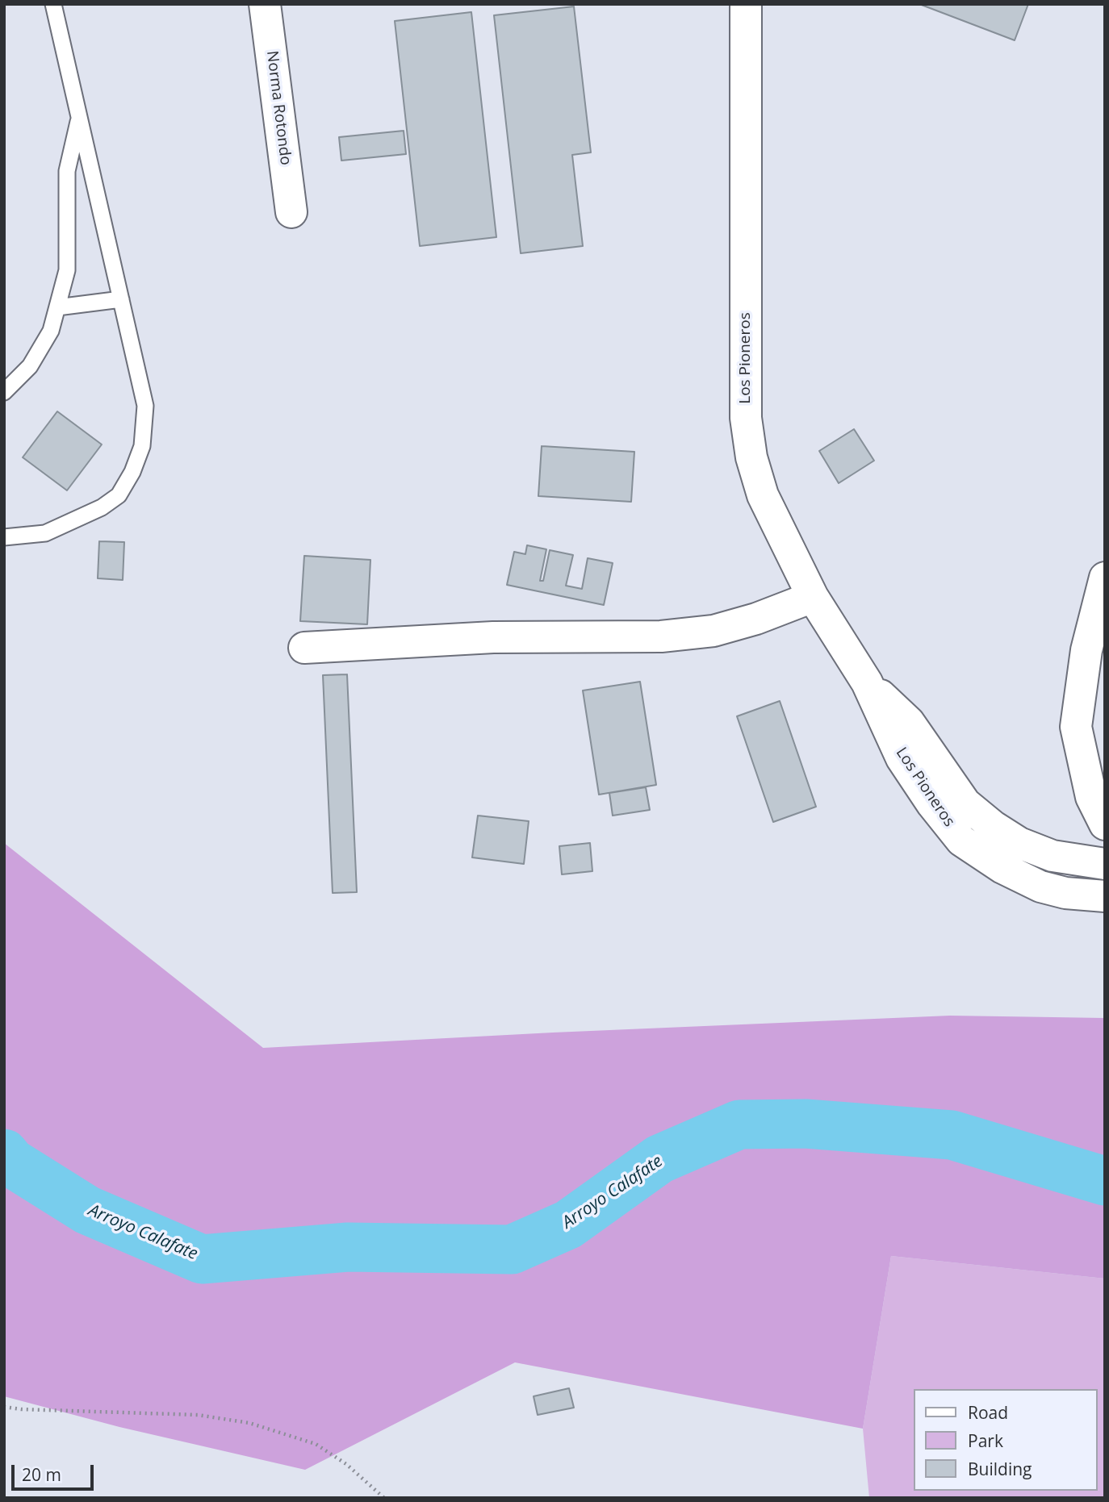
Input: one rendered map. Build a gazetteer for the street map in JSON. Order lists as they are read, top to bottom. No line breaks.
{"streets":{"street":["Norma Rotondo","Los Pioneros"]},"water":["Arroyo Calafate"],"legend":["Road","Park","Building"],"scale_bar":"20 m"}
